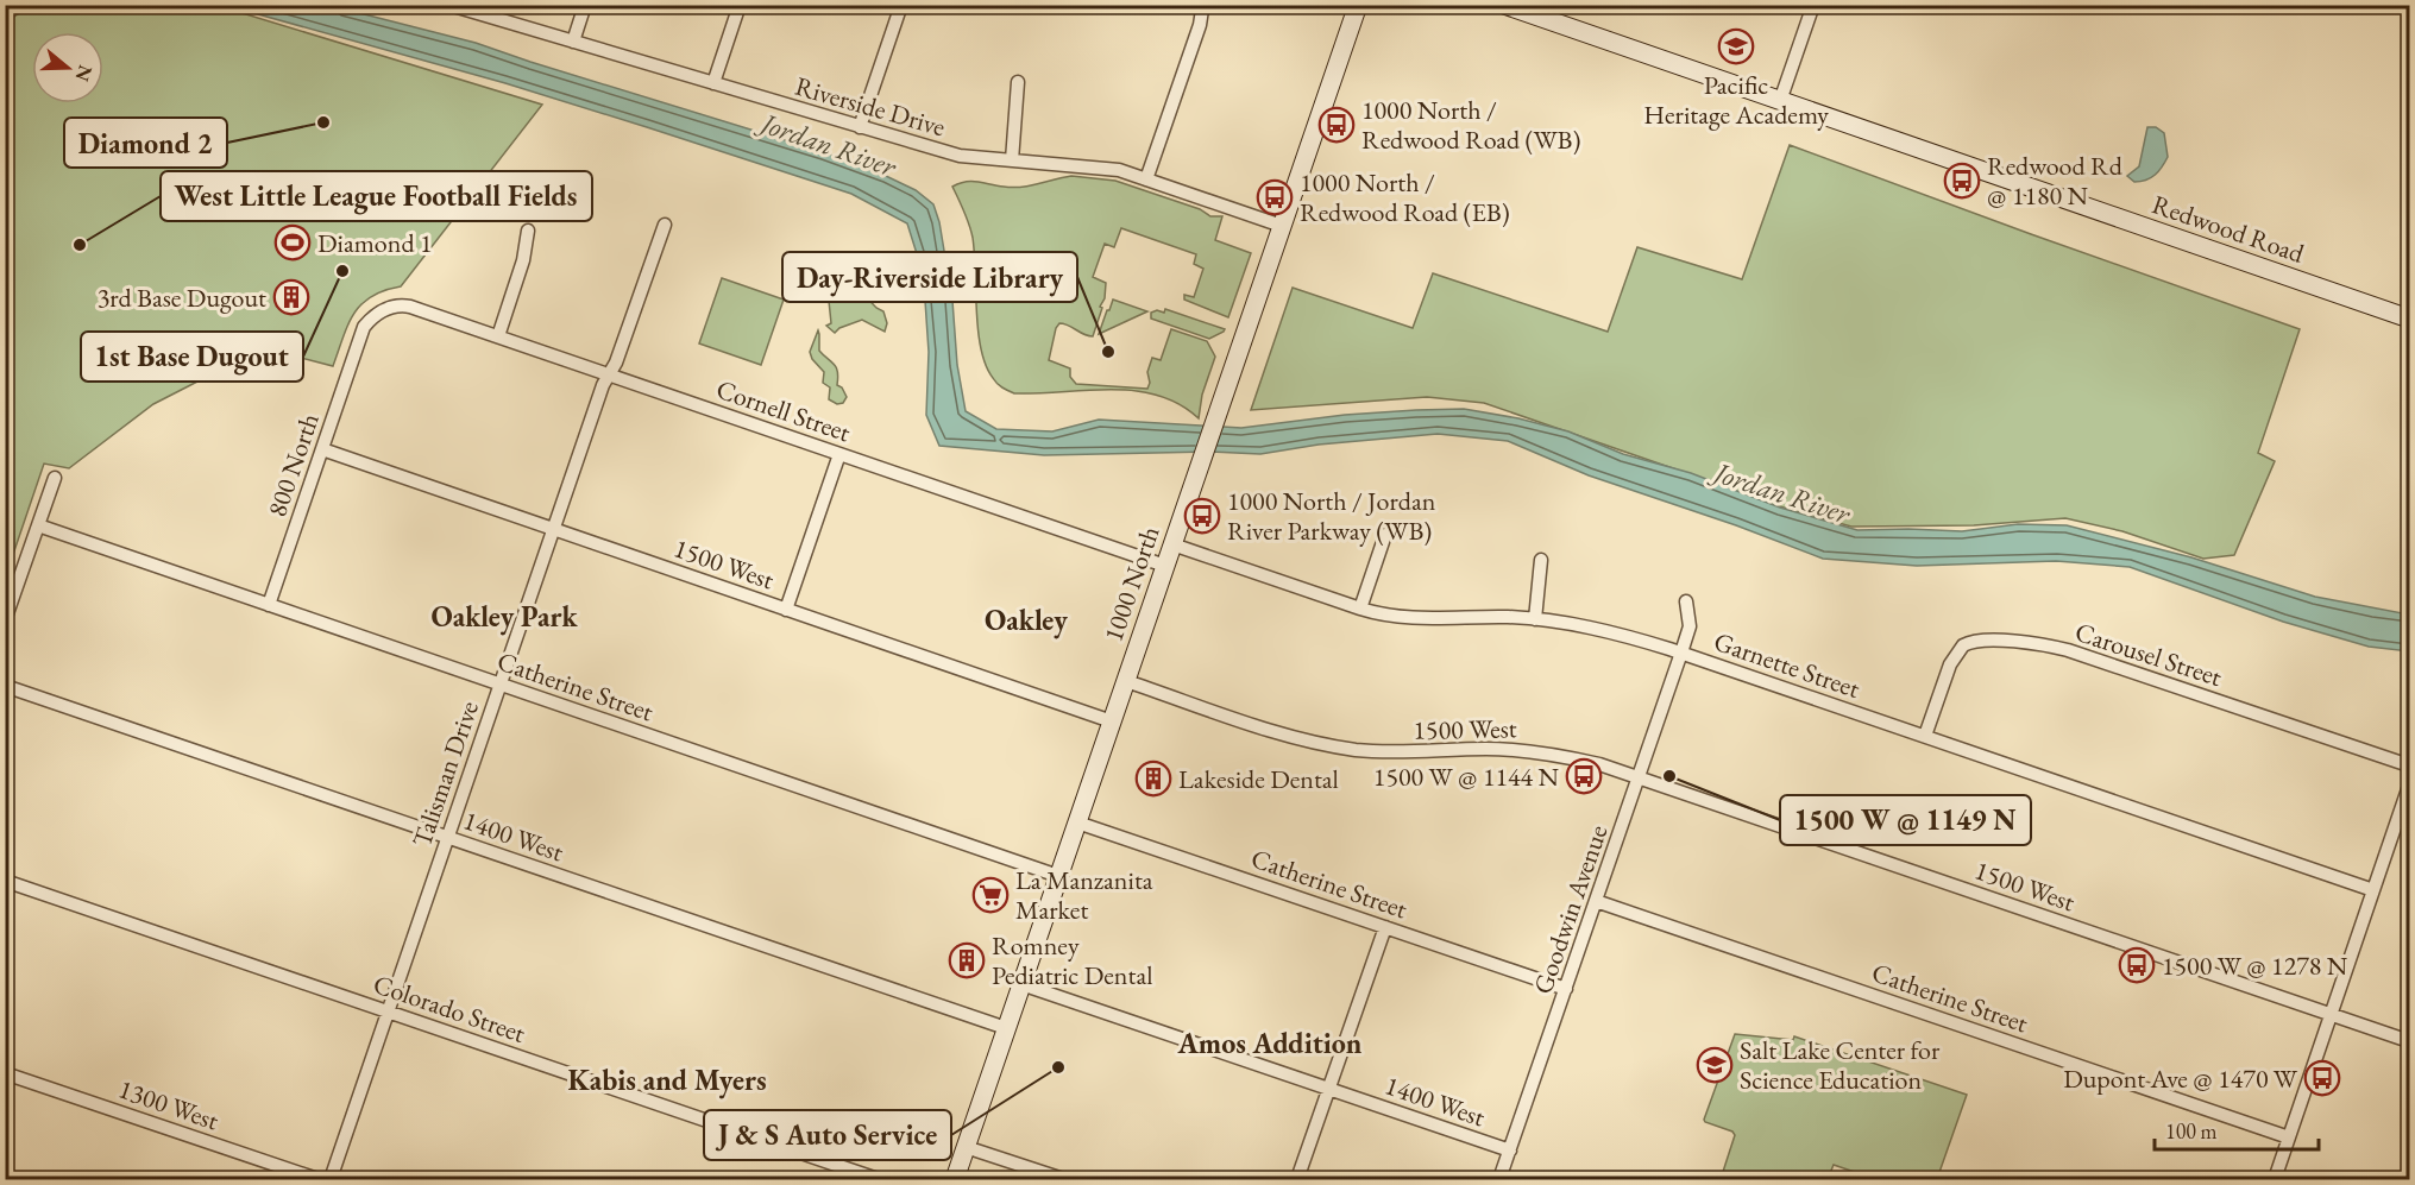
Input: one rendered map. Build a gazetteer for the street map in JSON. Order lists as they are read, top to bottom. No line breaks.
{"streets":{"street":["Riverside Drive","Redwood Road","Cornell Street","800 North","1500 West","1000 North","Carousel Street","Garnette Street","Catherine Street","Talisman Drive","1400 West","Goodwin Avenue","Colorado Street","1300 West"]},"crossings":[["Riverside Drive","1000 North"],["Cornell Street","800 North"],["Cornell Street","1000 North"],["Cornell Street","Talisman Drive"],["800 North","1500 West"],["800 North","Catherine Street"],["1500 West","1000 North"],["1500 West","Talisman Drive"],["1500 West","Goodwin Avenue"],["1000 North","Garnette Street"],["1000 North","Catherine Street"],["1000 North","1400 West"],["Carousel Street","Garnette Street"],["Garnette Street","Goodwin Avenue"],["Catherine Street","Talisman Drive"],["Catherine Street","Goodwin Avenue"],["Talisman Drive","1400 West"],["Talisman Drive","Colorado Street"],["1400 West","Goodwin Avenue"]],"districts":["Oakley Park","Oakley","Amos Addition","Kabis and Myers"],"water":["Jordan River"],"places":{"school or university":["Pacific Heritage Academy","Salt Lake Center for Science Education"],"other":["Diamond 2","West Little League Football Fields","1st Base Dugout","Day-Riverside Library","1500 W @ 1149 N","J & S Auto Service"],"bus stop":["1000 North / Redwood Road (WB)","Redwood Rd @ 1180 N","1000 North / Redwood Road (EB)","1000 North / Jordan River Parkway (WB)","1500 W @ 1144 N","1500 W @ 1278 N","Dupont Ave @ 1470 W"],"sports":["Diamond 1"],"building":["3rd Base Dugout","Lakeside Dental","Romney Pediatric Dental"],"supermarket":["La Manzanita Market"]},"scale_bar":"100 m","north":"right"}
